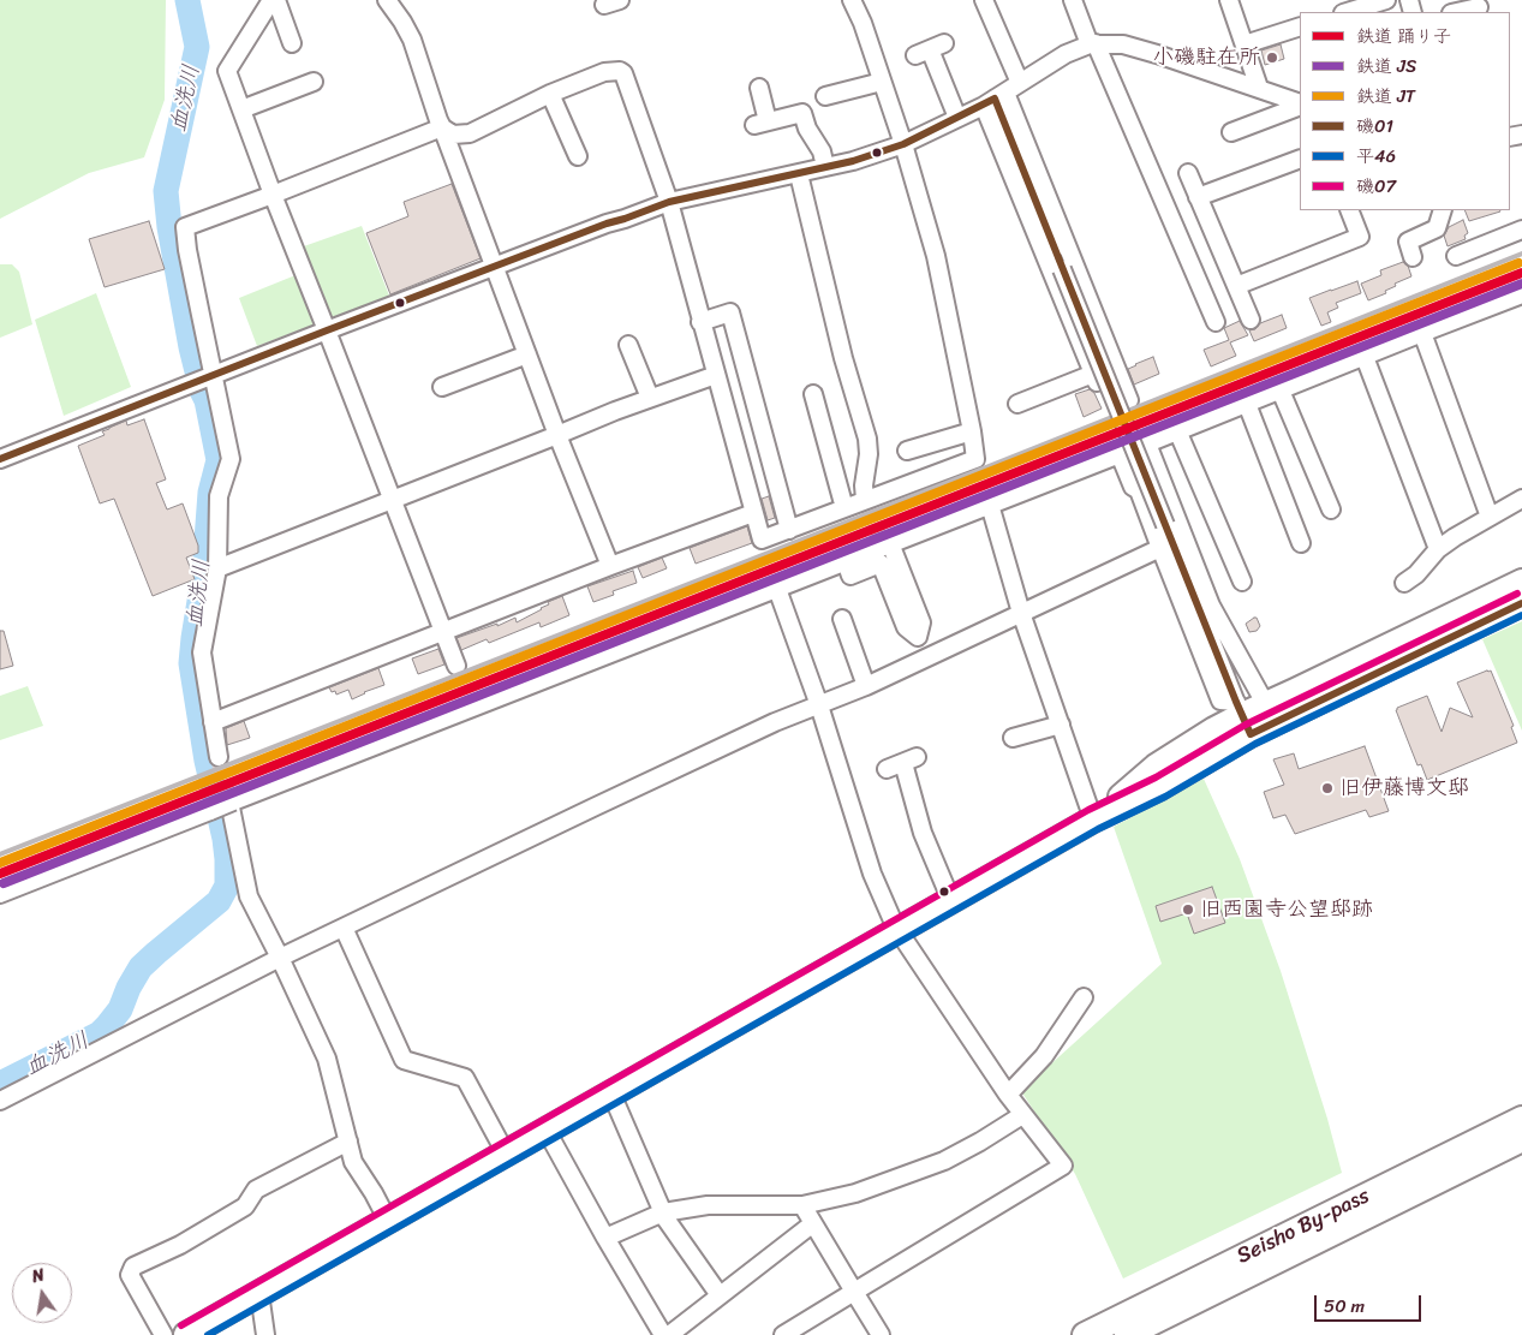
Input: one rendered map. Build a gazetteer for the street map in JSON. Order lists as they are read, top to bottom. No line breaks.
{"streets":{"highway":["Seisho By-pass"]},"water":["血洗川"],"places":["小磯駐在所","旧伊藤博文邸","旧西園寺公望邸跡"],"lines":["transit line 磯01","rail line JT","rail line 踊り子","rail line JS","transit line 磯07","transit line 平46"],"legend":["鉄道 踊り子","鉄道 JS","鉄道 JT","磯01","平46","磯07"],"scale_bar":"50 m","north":"top"}
